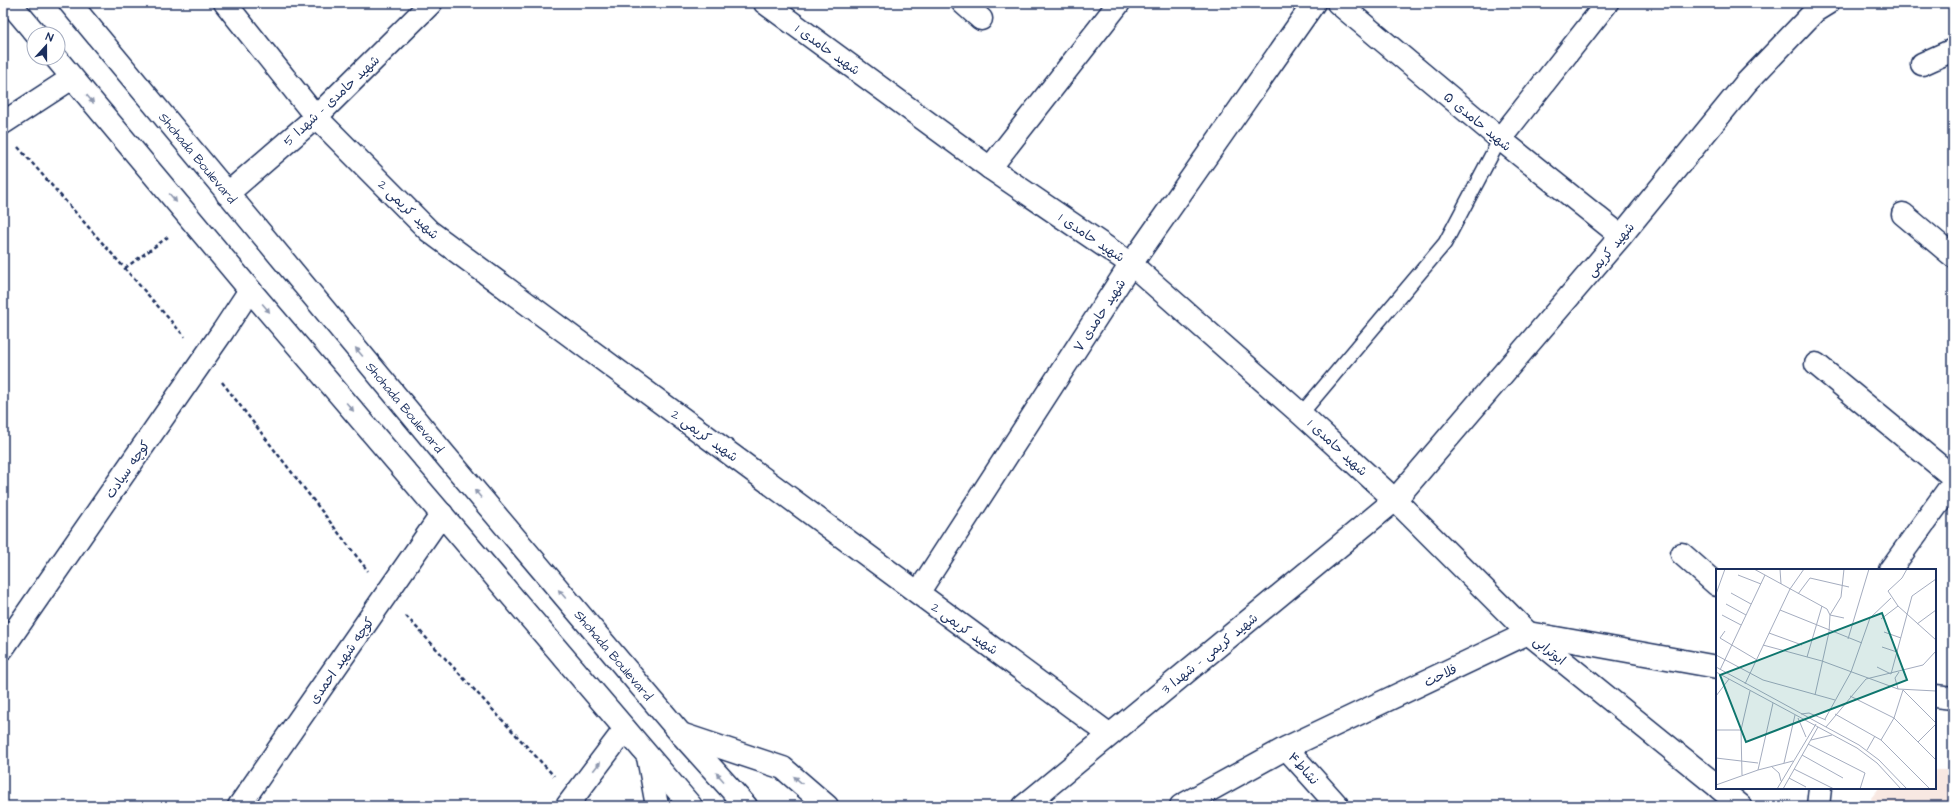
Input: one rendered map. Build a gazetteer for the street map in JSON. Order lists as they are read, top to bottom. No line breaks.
{"streets":{"street":["شهيد حامدی 1","شهید حامدی - شهدا 5","شهید حامدی ۵","Shohada Boulevard","شهيد کريمی 2","شهید کریمی","شهید حامدی ۷","کوچه سیادت","ابوترابی","شهيد کريمی - شهدا 3","کوچه شهید احمدی","فلاحت","نشاط۴"]},"crossings":[["شهيد حامدی 1","شهید کریمی"],["شهيد حامدی 1","شهید حامدی ۷"],["شهيد حامدی 1","ابوترابی"],["شهيد حامدی 1","شهيد کريمی - شهدا 3"],["شهید حامدی - شهدا 5","Shohada Boulevard"],["شهید حامدی - شهدا 5","شهيد کريمی 2"],["شهید حامدی ۵","شهید کریمی"],["شهيد کريمی 2","شهید حامدی ۷"],["شهيد کريمی 2","شهيد کريمی - شهدا 3"],["شهید کریمی","ابوترابی"],["شهید کریمی","شهيد کريمی - شهدا 3"],["ابوترابی","شهيد کريمی - شهدا 3"],["ابوترابی","فلاحت"],["فلاحت","نشاط۴"]],"north":"top"}
